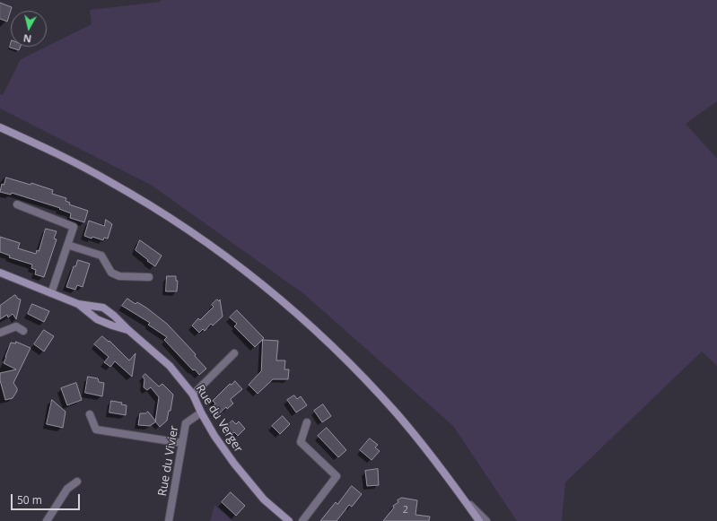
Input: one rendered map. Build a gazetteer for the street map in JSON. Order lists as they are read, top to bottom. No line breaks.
{"streets":{"main road":["Rue du Verger"],"street":["Rue du Vivier"]},"crossings":[["Rue du Verger","Rue du Vivier"]],"house_numbers":["2"],"scale_bar":"50 m","north":"bottom"}
